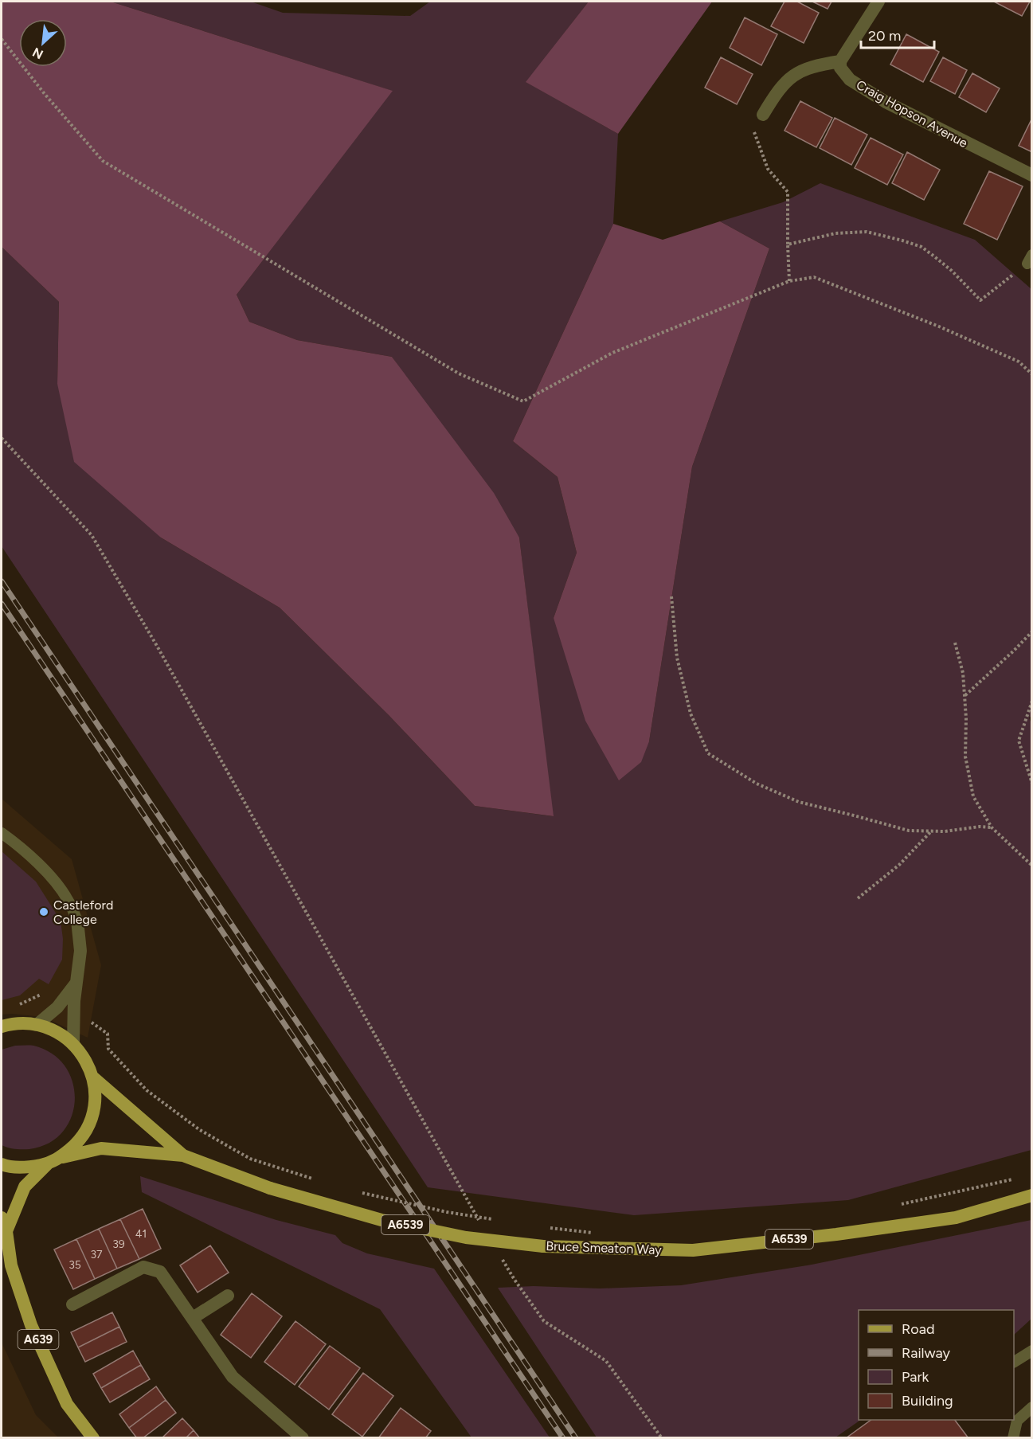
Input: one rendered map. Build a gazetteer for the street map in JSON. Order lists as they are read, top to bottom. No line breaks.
{"streets":{"main road":["A6539","Bruce Smeaton Way","A639"],"street":["Craig Hopson Avenue"]},"places":["Castleford College"],"house_numbers":["41","39","37","35"],"legend":["Road","Railway","Park","Building"],"scale_bar":"20 m","north":"bottom left"}
